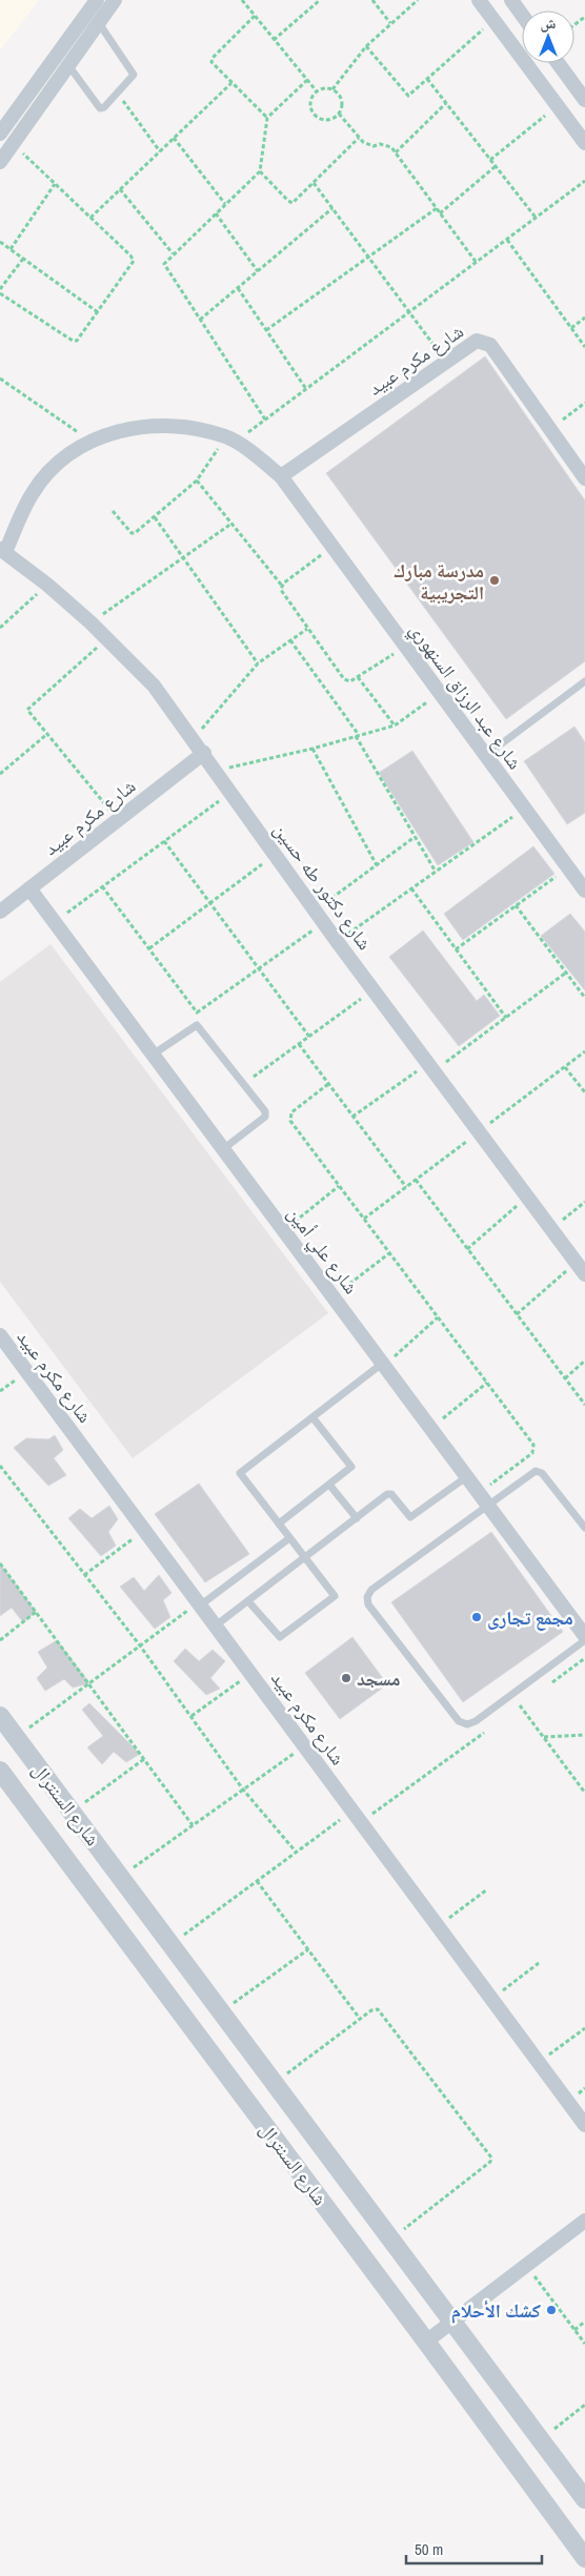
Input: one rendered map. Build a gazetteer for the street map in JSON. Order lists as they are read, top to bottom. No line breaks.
{"streets":{"street":["شارع مكرم عبيد","شارع عبد الرزاق السنهوري","شارع دكتور طه حسين","شارع علي أمين","شارع السنترال"]},"crossings":[["شارع مكرم عبيد","شارع عبد الرزاق السنهوري"],["شارع مكرم عبيد","شارع دكتور طه حسين"],["شارع مكرم عبيد","شارع علي أمين"],["شارع عبد الرزاق السنهوري","شارع دكتور طه حسين"]],"places":["مدرسة مبارك التجريبية","مجمع تجارى","مسجد","كشك الأحلام"],"scale_bar":"50 m","north":"top"}
